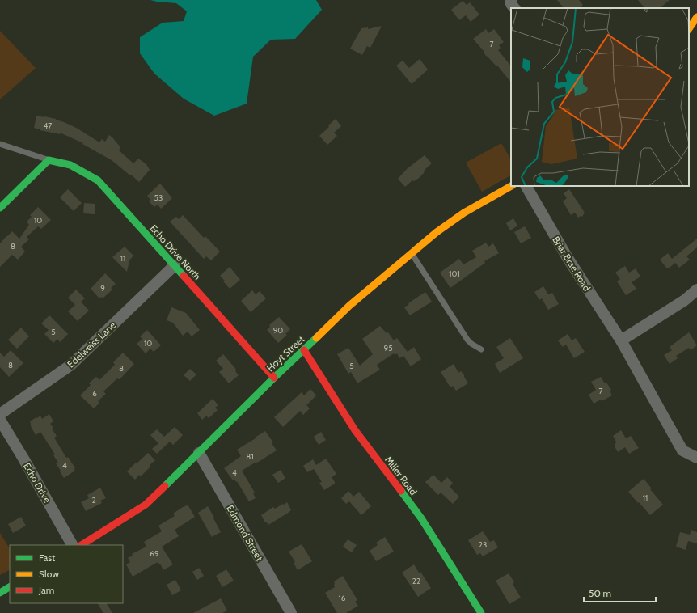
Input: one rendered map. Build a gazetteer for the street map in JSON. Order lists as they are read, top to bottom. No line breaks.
{"streets":{"street":["Echo Drive North","Briar Brae Road","Edelweiss Lane","Hoyt Street","Miller Road","Echo Drive","Edmond Street"]},"crossings":[["Echo Drive North","Edelweiss Lane"],["Echo Drive North","Hoyt Street"],["Hoyt Street","Miller Road"],["Hoyt Street","Edmond Street"]],"house_numbers":["7","47","53","10","8","11","101","9","90","5","10","95","8","5","8","7","6","81","4","4","11","2","23","69","22","16"],"legend":["Fast","Slow","Jam"],"scale_bar":"50 m"}
